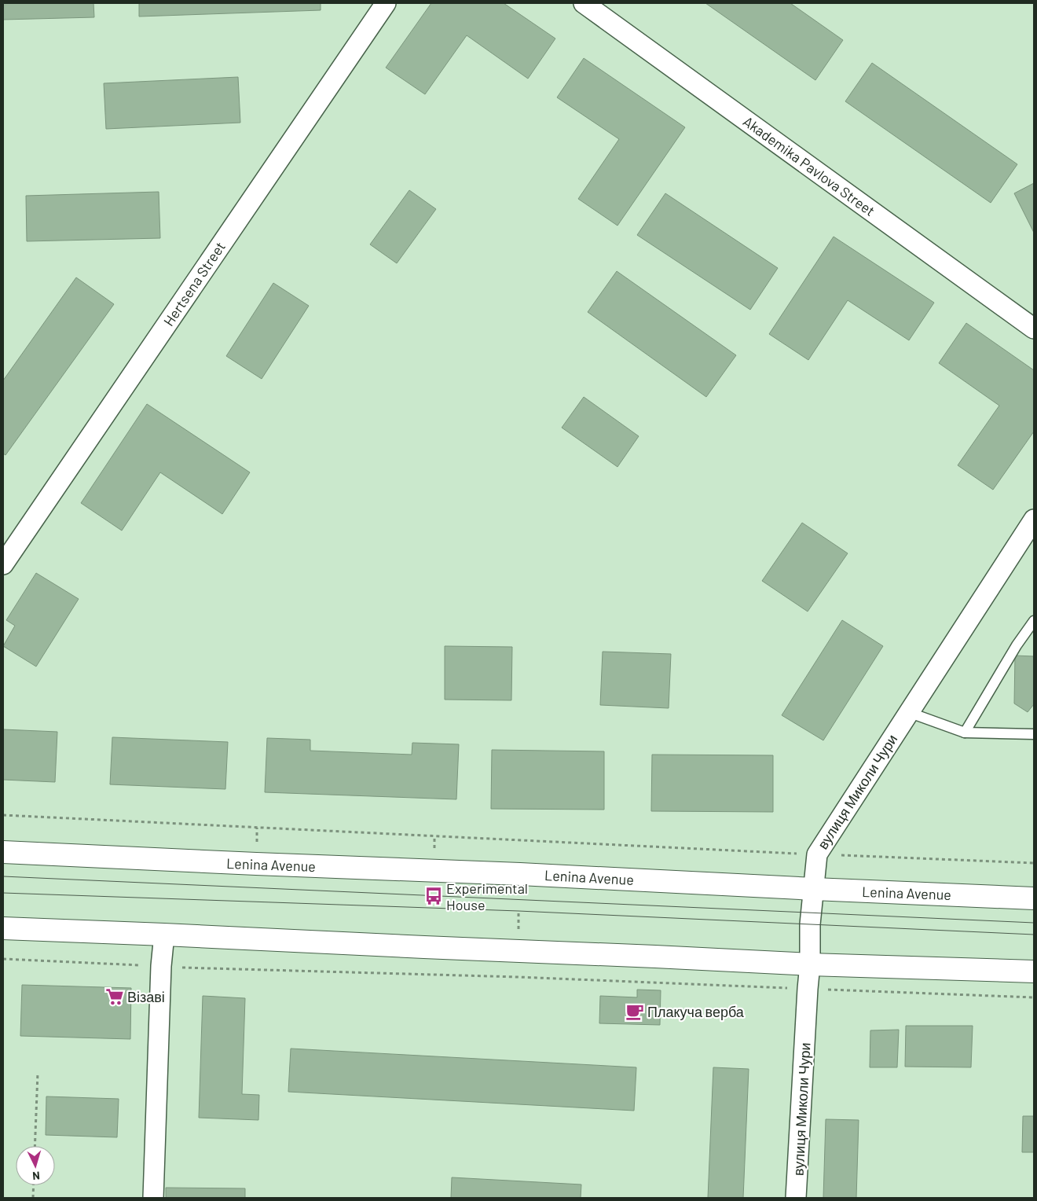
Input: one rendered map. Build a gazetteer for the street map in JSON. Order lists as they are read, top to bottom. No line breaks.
{"streets":{"main road":["Lenina Avenue"],"street":["Akademika Pavlova Street","Hertsena Street","вулиця Миколи Чури"]},"crossings":[["вулиця Миколи Чури","Lenina Avenue"]],"places":{"bus stop":["Experimental House"],"supermarket":["Візаві"],"cafe":["Плакуча верба"]},"north":"bottom"}
